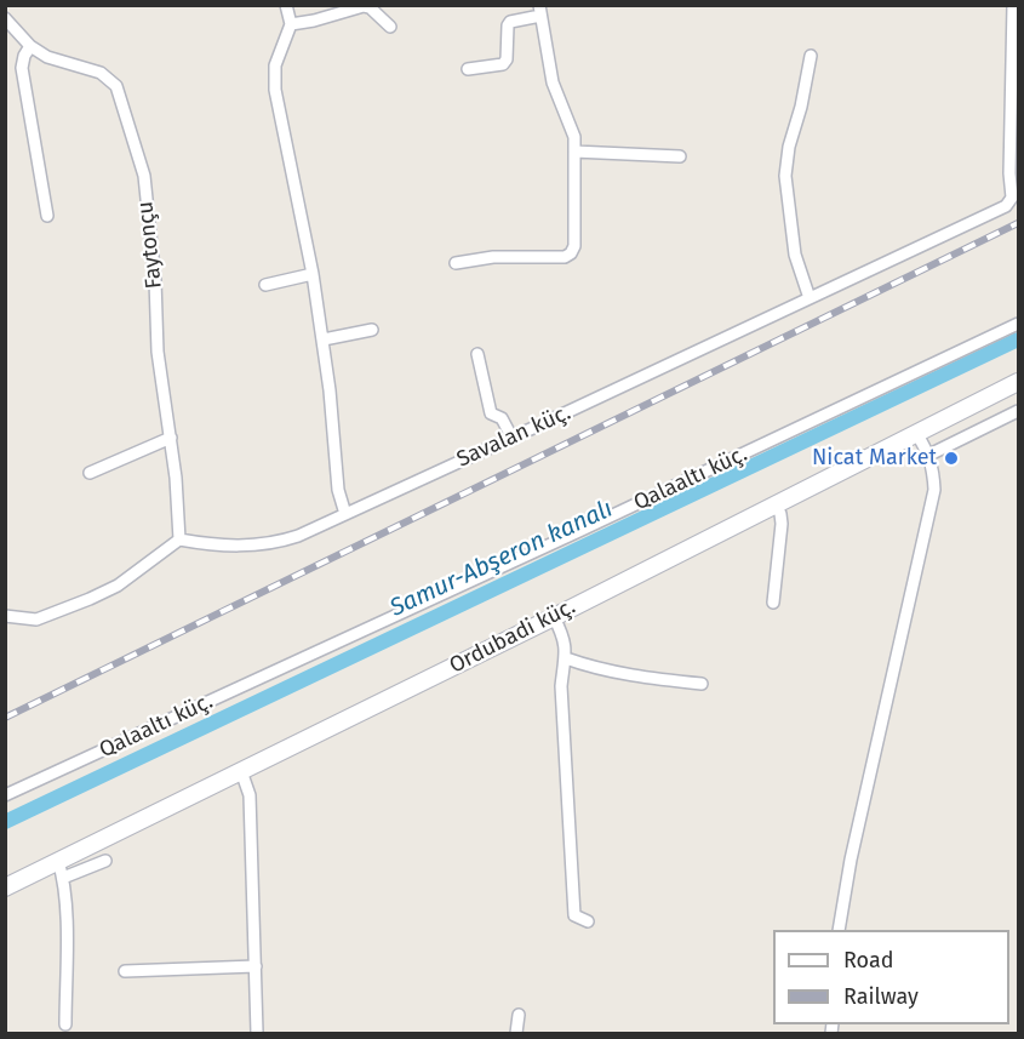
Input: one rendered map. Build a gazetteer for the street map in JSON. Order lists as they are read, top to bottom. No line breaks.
{"streets":{"street":["Faytonçu","Savalan küç.","Qalaaltı küç.","Ordubadi küç."]},"crossings":[["Faytonçu","Savalan küç."]],"water":["Samur-Abşeron kanalı"],"places":["Nicat Market"],"legend":["Road","Railway"]}
